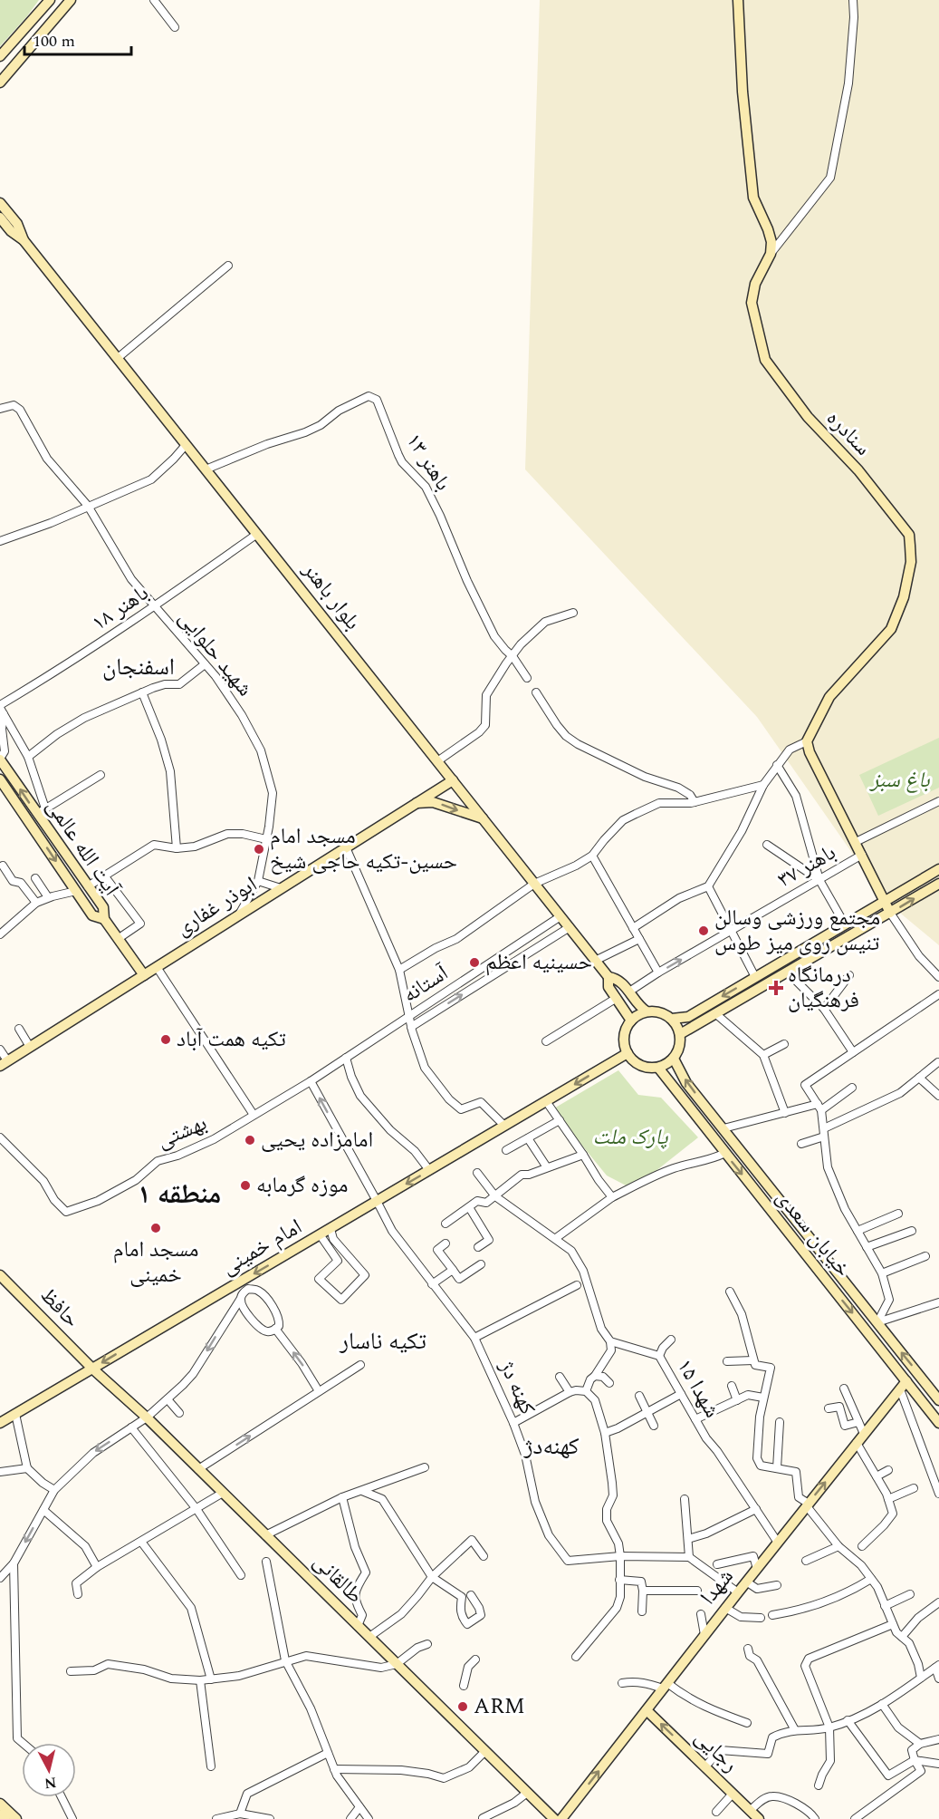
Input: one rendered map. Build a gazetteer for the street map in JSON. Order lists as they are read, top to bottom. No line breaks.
{"streets":{"main road":["سنادره","بلوار باهنر","آیت الله عالمی","ابوذر غفاری","خیابان سعدی","امام خمینی","حافظ","طالقانی","شهدا","رجایی"],"street":["باهنر ۱۳","باهنر ۱۸","شهید حلوایی","باهنر ۳۷","آستانه","بهشتی","کهنه دژ","شهدا ۱۵"]},"crossings":[["باهنر ۱۳","بلوار باهنر"],["بلوار باهنر","باهنر ۱۸"],["بلوار باهنر","ابوذر غفاری"],["بلوار باهنر","آستانه"],["باهنر ۱۸","شهید حلوایی"],["شهید حلوایی","ابوذر غفاری"],["آستانه","بهشتی"],["آستانه","کهنه دژ"],["بهشتی","کهنه دژ"],["خیابان سعدی","امام خمینی"],["خیابان سعدی","شهدا"],["امام خمینی","حافظ"],["امام خمینی","کهنه دژ"],["امام خمینی","طالقانی"],["حافظ","طالقانی"],["شهدا ۱۵","شهدا"],["شهدا","رجایی"]],"one_way":["امام خمینی","شهدا","رجایی"],"districts":["اسفنجان","منطقه ۱","تکیه ناسار","کهنه‌دژ"],"parks":["باغ سبز","پارک ملت"],"places":{"other":["مسجد امام حسین-تکیه حاجی شیخ","مجتمع ورزشی وسالن تنیس روی میز طوس","حسینیه اعظم","تکیه همت آباد","امامزاده یحیی","موزه گرمابه","مسجد امام خمینی","ARM"],"health":["درمانگاه فرهنگیان"]},"scale_bar":"100 m","north":"bottom"}
